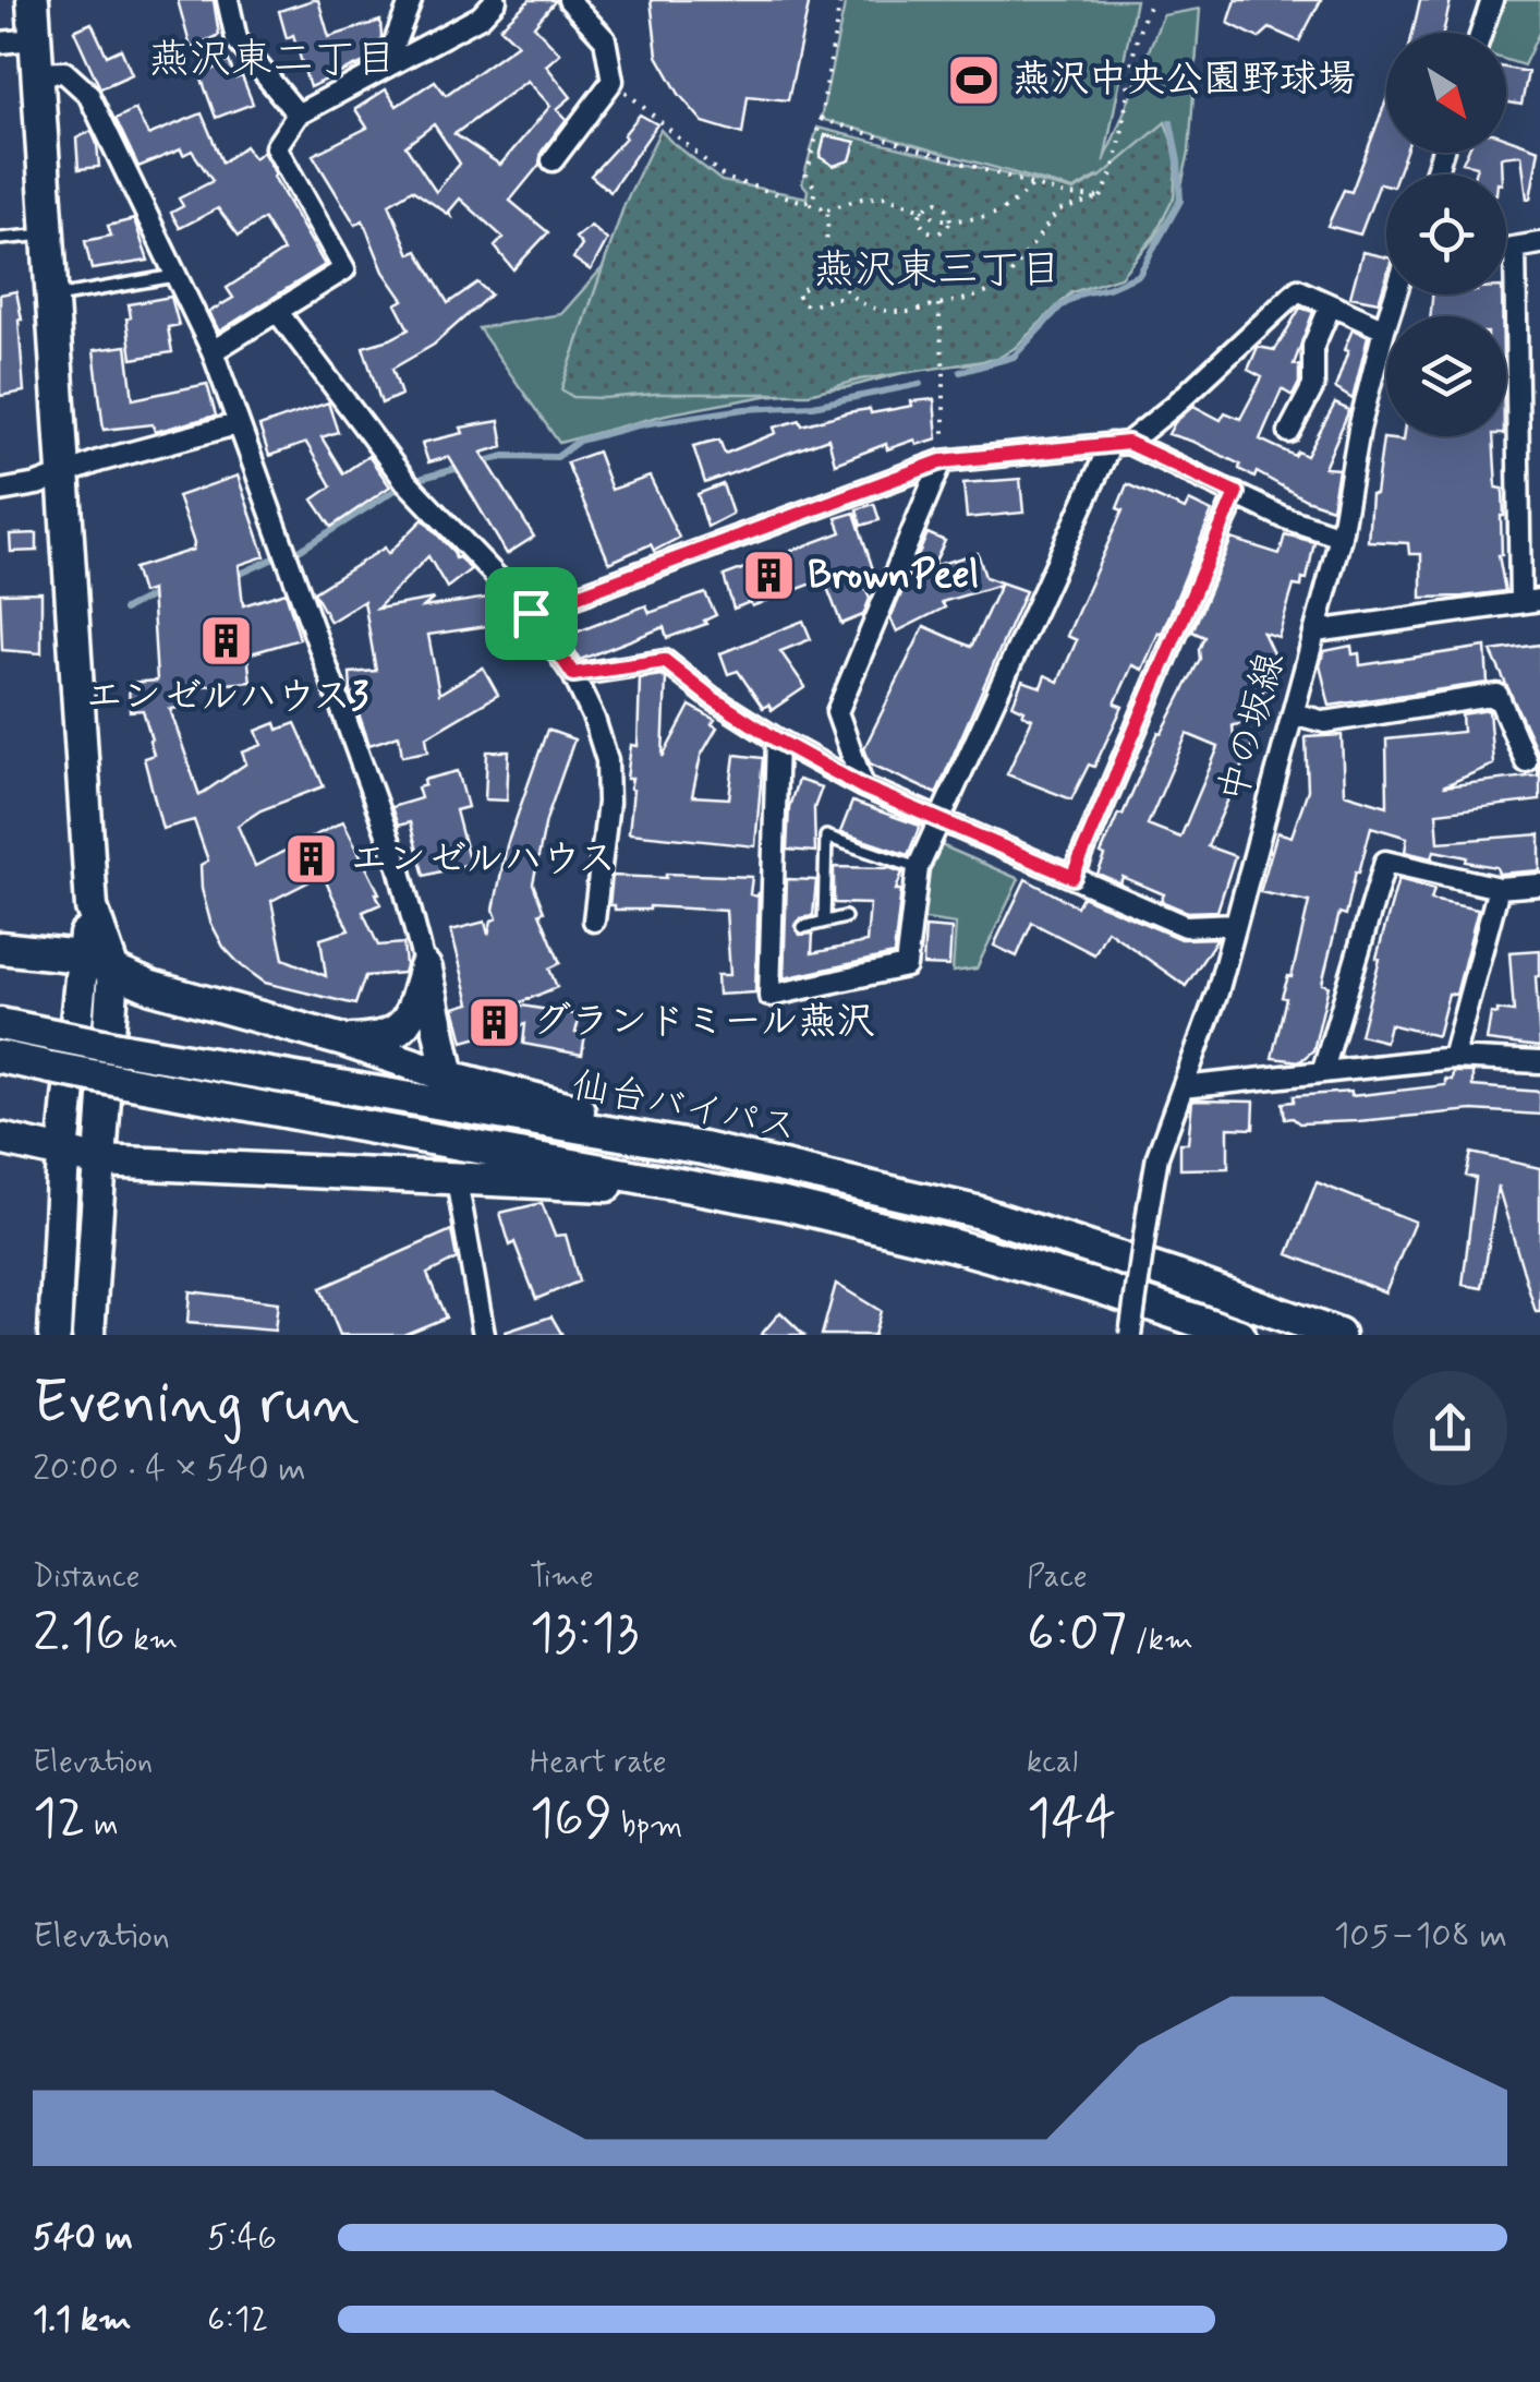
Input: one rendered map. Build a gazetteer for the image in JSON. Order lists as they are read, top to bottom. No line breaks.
{"streets":{"main road":["仙台バイパス"],"street":["中の坂線"]},"districts":["燕沢東二丁目","燕沢東三丁目"],"places":{"sports":["燕沢中央公園野球場"],"building":["BrownPeel","エンゼルハウス3","エンゼルハウス","グランドミール燕沢"]},"north":"bottom right","page":{"heading":["Evening run","20:00 · 4 × 540 m"],"stats":[["Distance","2.16 km"],["Time","13:13"],["Pace","6:07 /km"],["Elevation","12 m"],["Heart rate","169 bpm"],["kcal","144"]],"chart":["Elevation","105–108 m"],"list":[{"name":"540 m","note":"5:46"},{"name":"1.1 km","note":"6:12"}]}}
